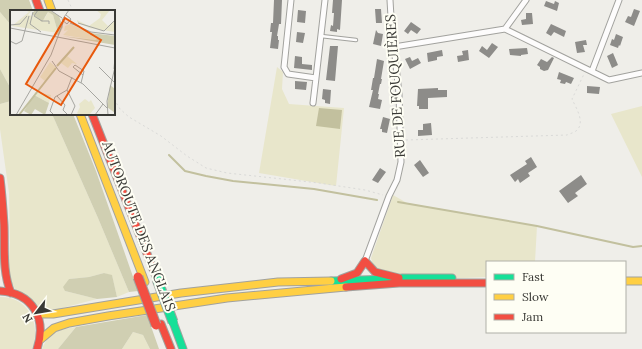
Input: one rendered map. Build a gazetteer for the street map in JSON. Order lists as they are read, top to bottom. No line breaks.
{"streets":{"main road":["AUTOROUTE DES ANGLAIS"],"street":["RUE DE FOUQUIÈRES"]},"legend":["Fast","Slow","Jam"],"north":"bottom left"}
